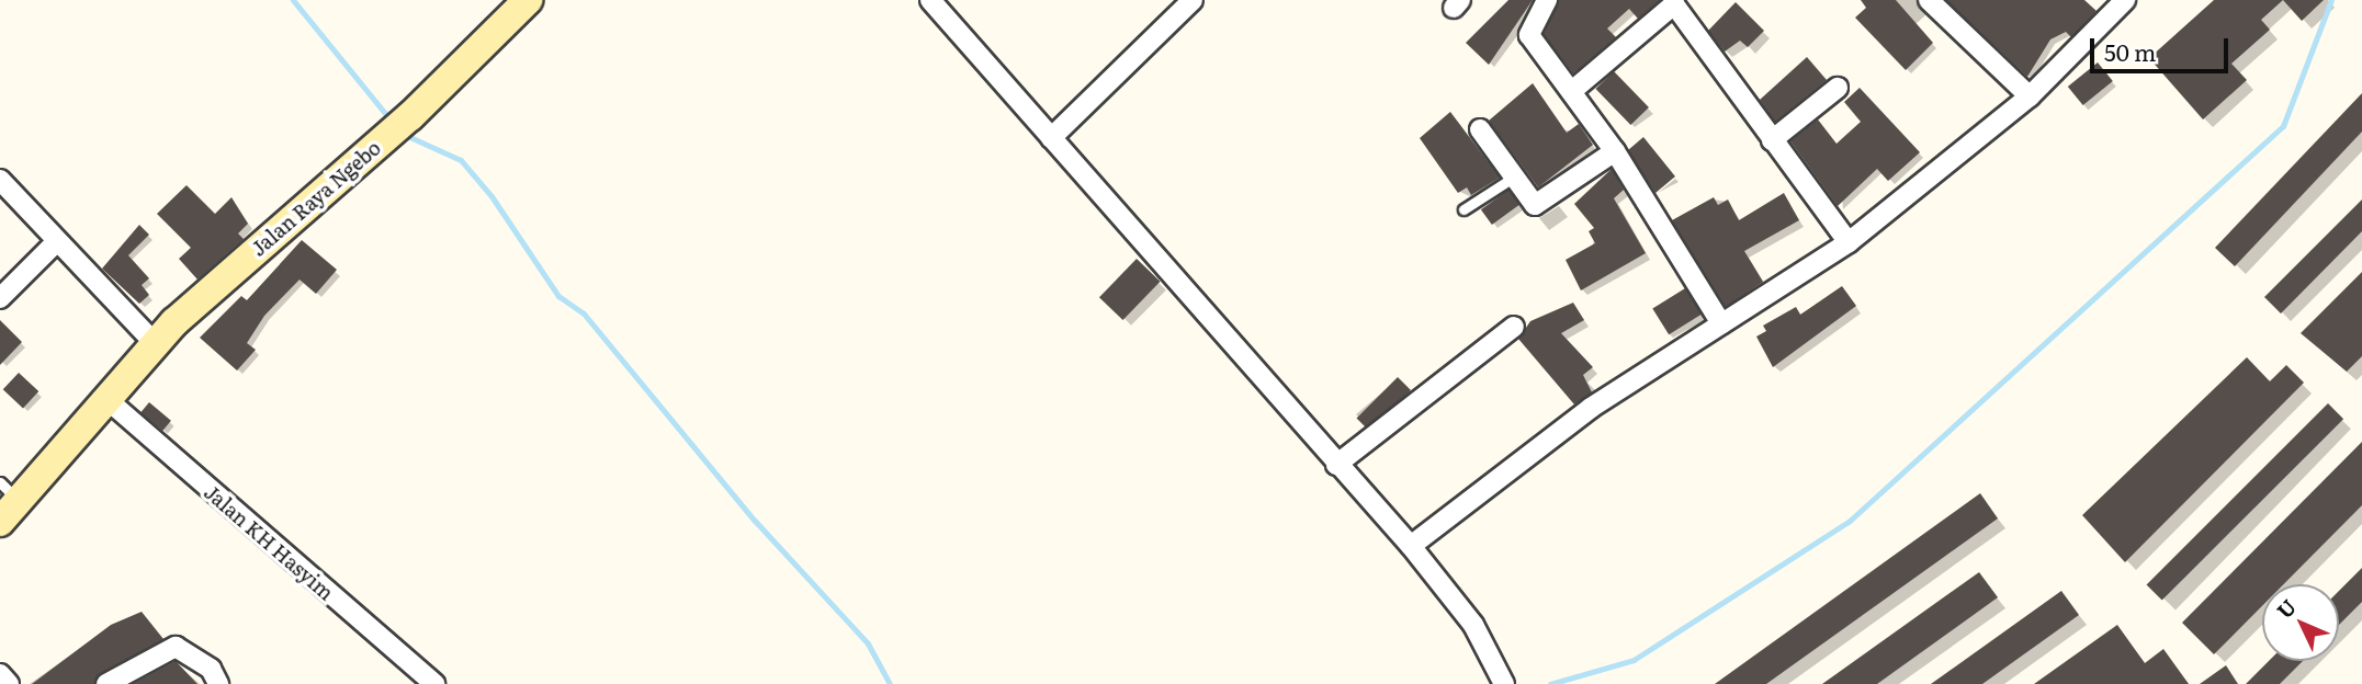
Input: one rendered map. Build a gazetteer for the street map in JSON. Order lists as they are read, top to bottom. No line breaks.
{"streets":{"street":["Jalan Raya Ngebo","Jalan KH Hasyim"]},"crossings":[["Jalan Raya Ngebo","Jalan KH Hasyim"]],"scale_bar":"50 m","north":"top left"}
